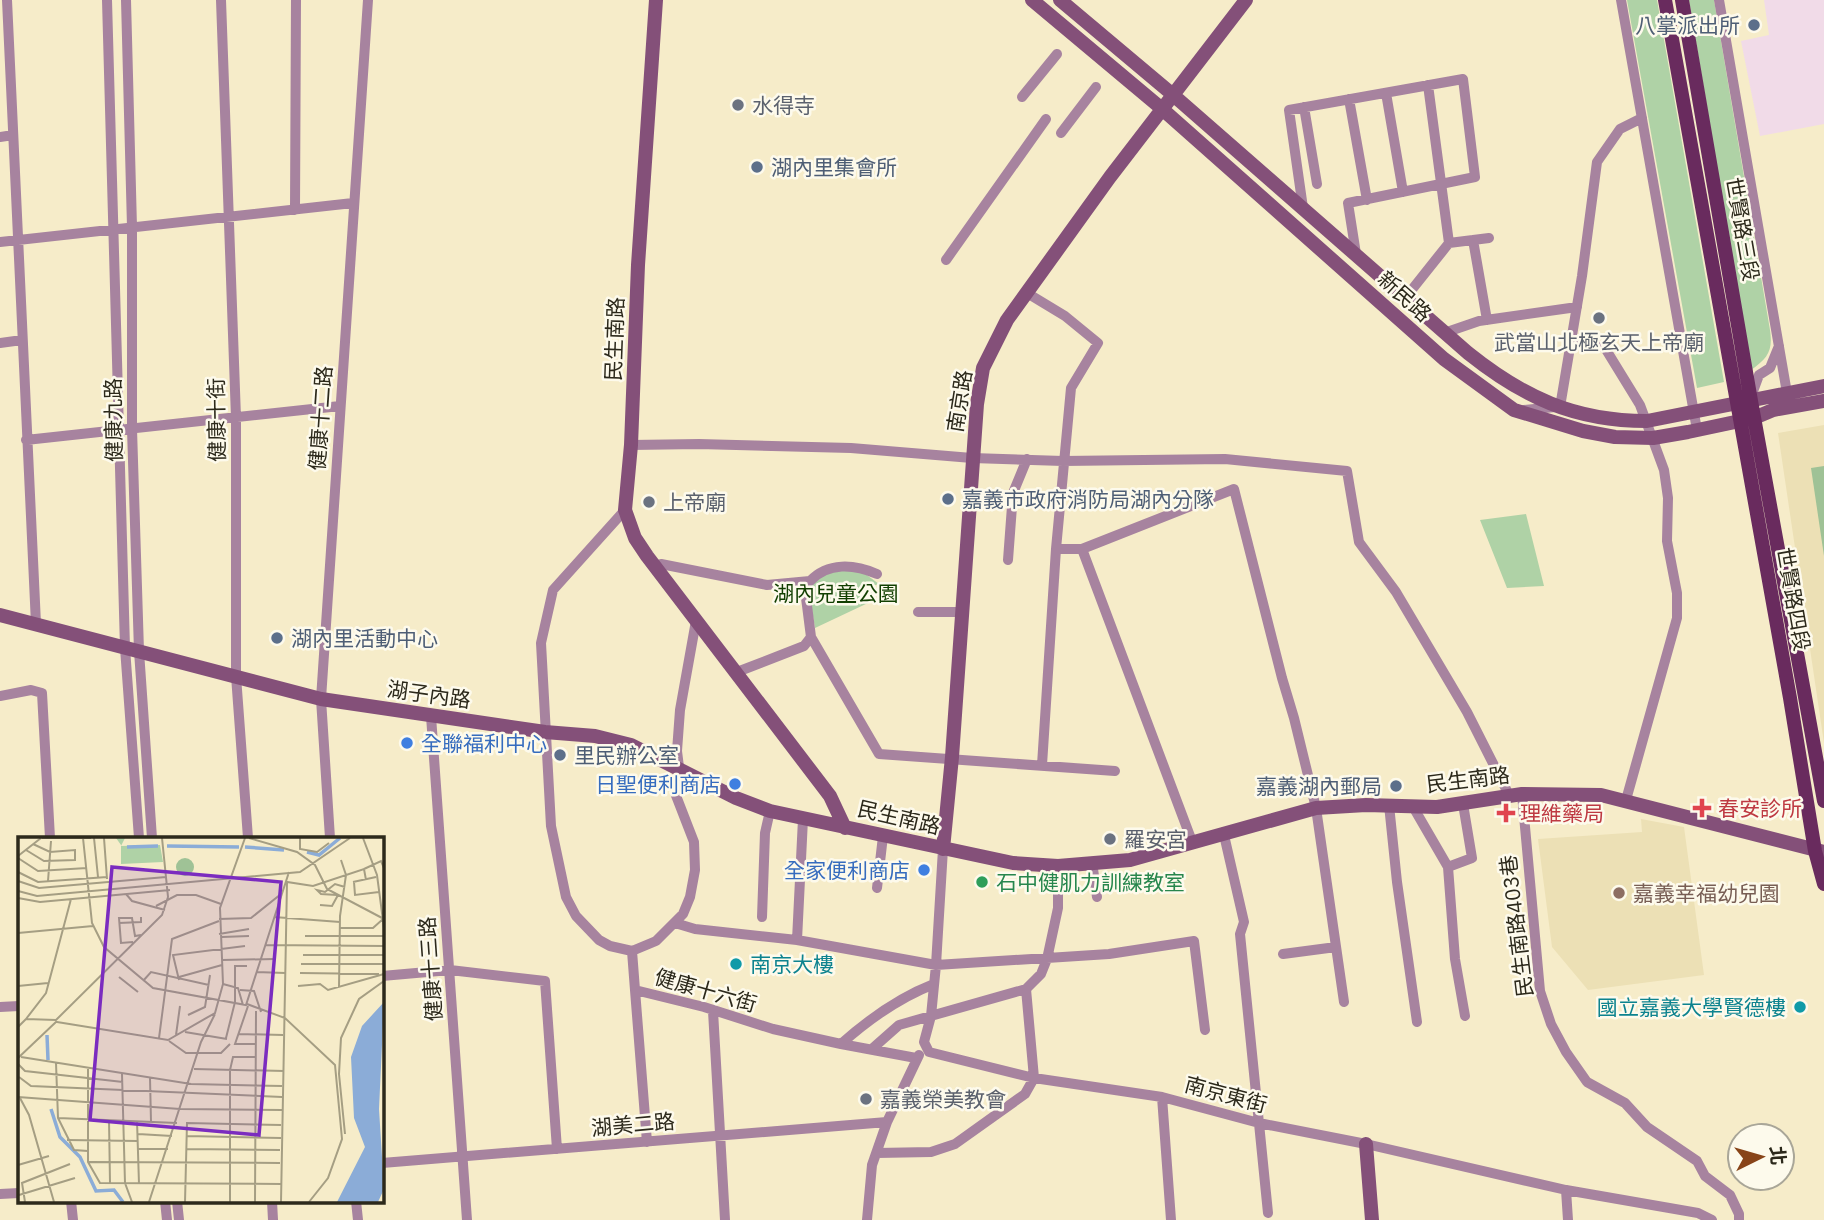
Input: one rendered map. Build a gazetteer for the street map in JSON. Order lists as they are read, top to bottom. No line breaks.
{"streets":{"main road":["世賢路三段","世賢路四段"],"street":["新民路","民生南路","南京路","健康十二路","健康九路","健康十街","湖子內路","民生南路403巷","健康十三路","健康十六街","南京東街","湖美二路"]},"crossings":[["世賢路三段","新民路"],["世賢路三段","世賢路四段"],["新民路","南京路"],["新民路","世賢路四段"],["民生南路","南京路"],["民生南路","世賢路四段"],["民生南路","湖子內路"],["民生南路","民生南路403巷"],["健康十二路","湖子內路"],["健康九路","湖子內路"],["健康十街","湖子內路"],["湖子內路","健康十三路"],["健康十三路","湖美二路"],["健康十六街","湖美二路"]],"parks":["湖內兒童公園"],"places":{"other":["八掌派出所","水得寺","湖內里集會所","武當山北極玄天上帝廟","嘉義市政府消防局湖內分隊","上帝廟","湖內里活動中心","全聯福利中心","里民辦公室","日聖便利商店","嘉義湖內郵局","羅安宮","全家便利商店","石中健肌力訓練教室","嘉義幸福幼兒園","南京大樓","國立嘉義大學賢德樓","嘉義榮美教會"],"health":["春安診所","理維藥局"]},"north":"right"}
